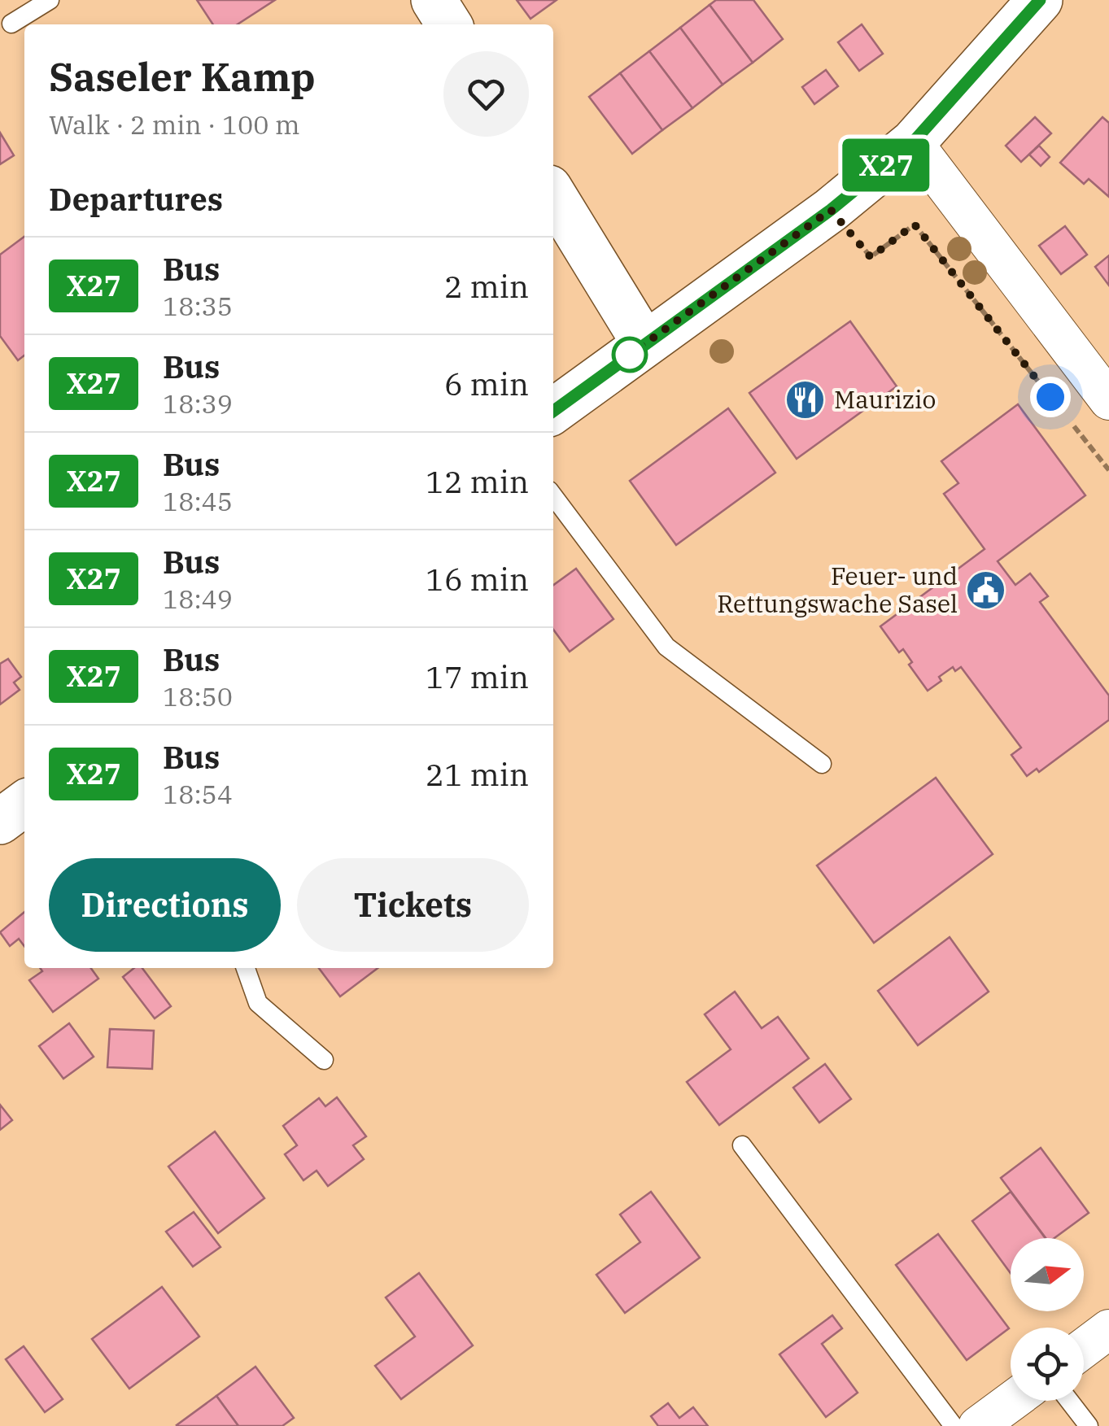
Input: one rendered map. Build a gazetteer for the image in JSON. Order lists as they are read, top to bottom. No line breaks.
{"places":{"restaurant":["Maurizio"],"public building":["Feuer- und Rettungswache Sasel"]},"lines":["bus line X27"],"north":"right","page":{"on_map":"X27","heading":[["Saseler Kamp","Walk · 2 min · 100 m"],"Departures"],"list":[{"mark":"X27","name":"Bus","note":"18:35","value":"2 min"},{"mark":"X27","name":"Bus","note":"18:39","value":"6 min"},{"mark":"X27","name":"Bus","note":"18:45","value":"12 min"},{"mark":"X27","name":"Bus","note":"18:49","value":"16 min"},{"mark":"X27","name":"Bus","note":"18:50","value":"17 min"},{"mark":"X27","name":"Bus","note":"18:54","value":"21 min"}],"buttons":["Directions","Tickets"]}}
